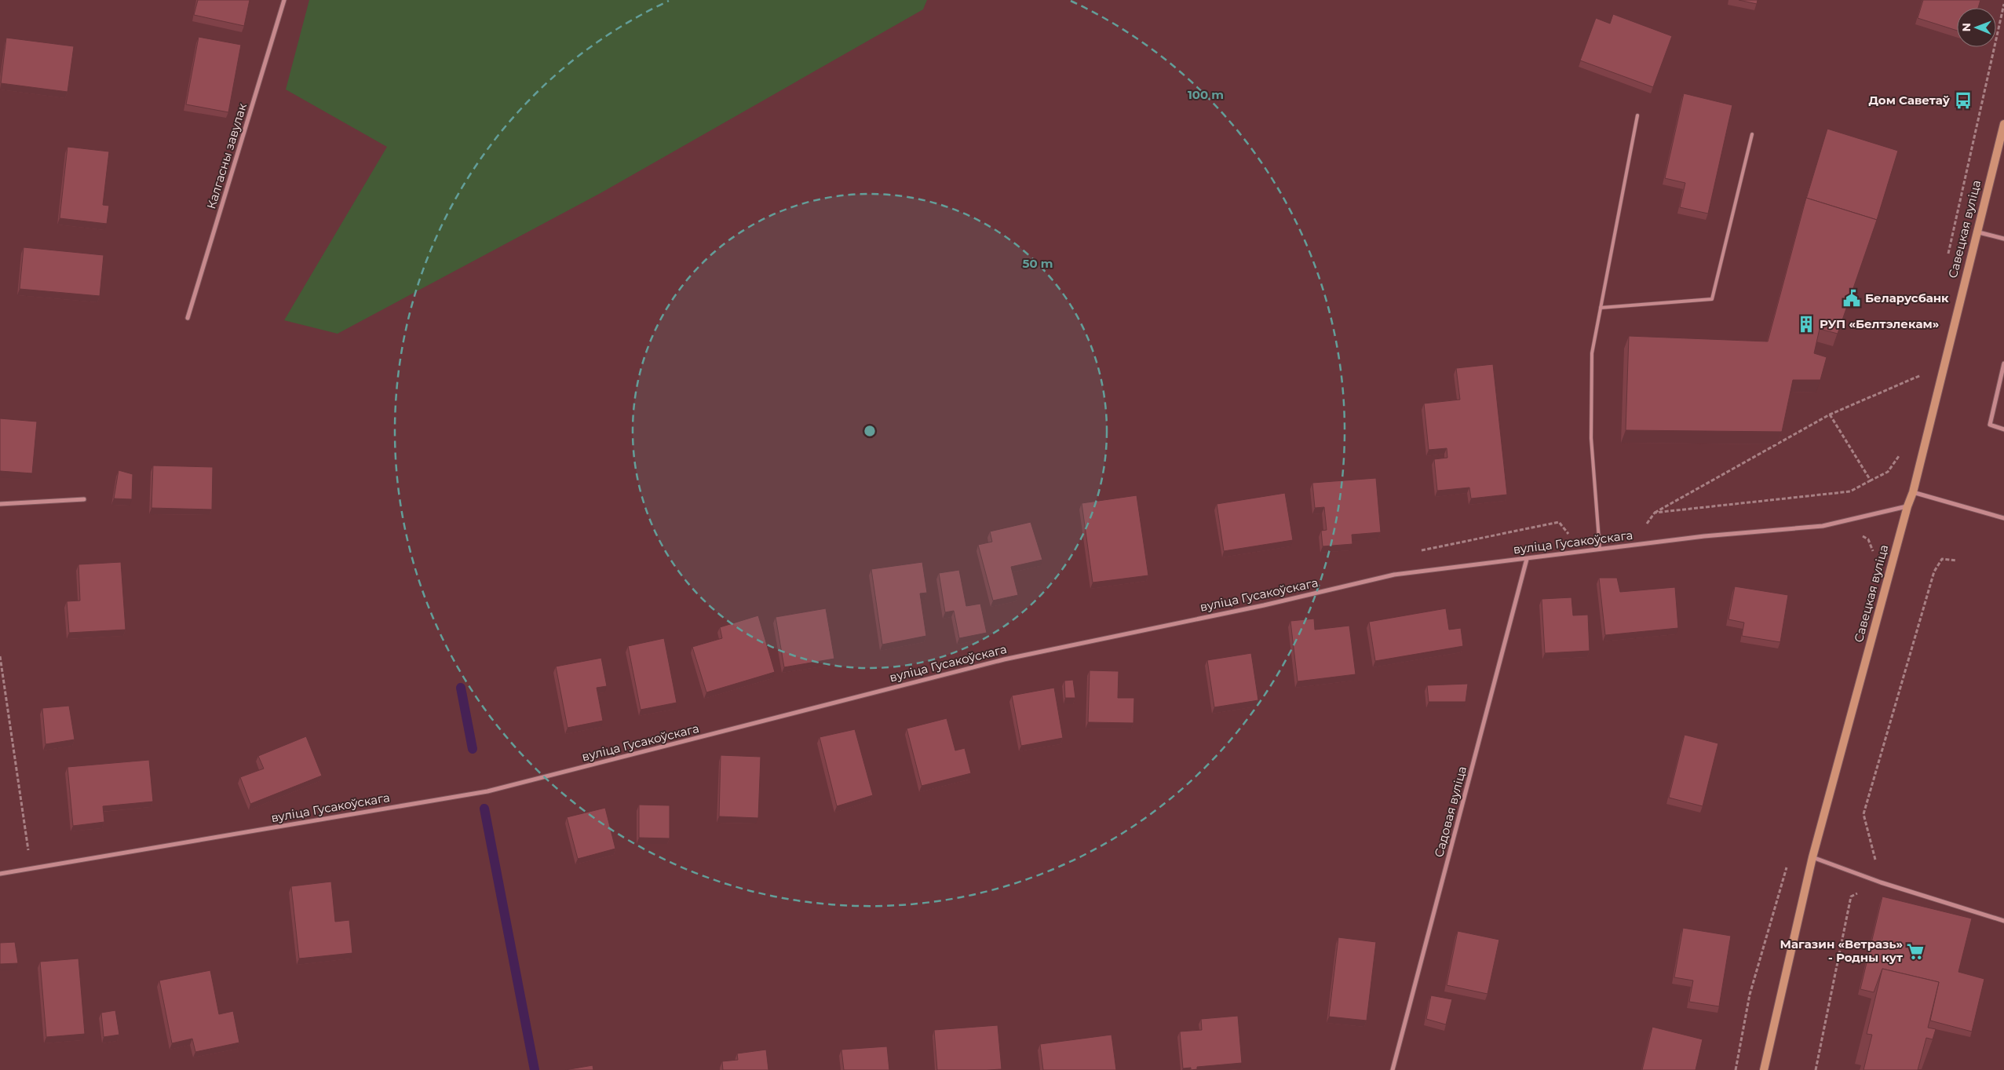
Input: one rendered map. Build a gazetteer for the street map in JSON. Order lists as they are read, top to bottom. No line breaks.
{"streets":{"street":["Калгасны завулак","Савецкая вуліца","вуліца Гусакоўскага","Садовая вуліца"]},"crossings":[["Савецкая вуліца","вуліца Гусакоўскага"],["вуліца Гусакоўскага","Садовая вуліца"]],"places":{"bus stop":["Дом Саветаў"],"public building":["Беларусбанк"],"building":["РУП «Белтэлекам»"],"supermarket":["Магазин «Ветразь» - Родны кут"]},"north":"left","rings":["100 m","50 m"]}
